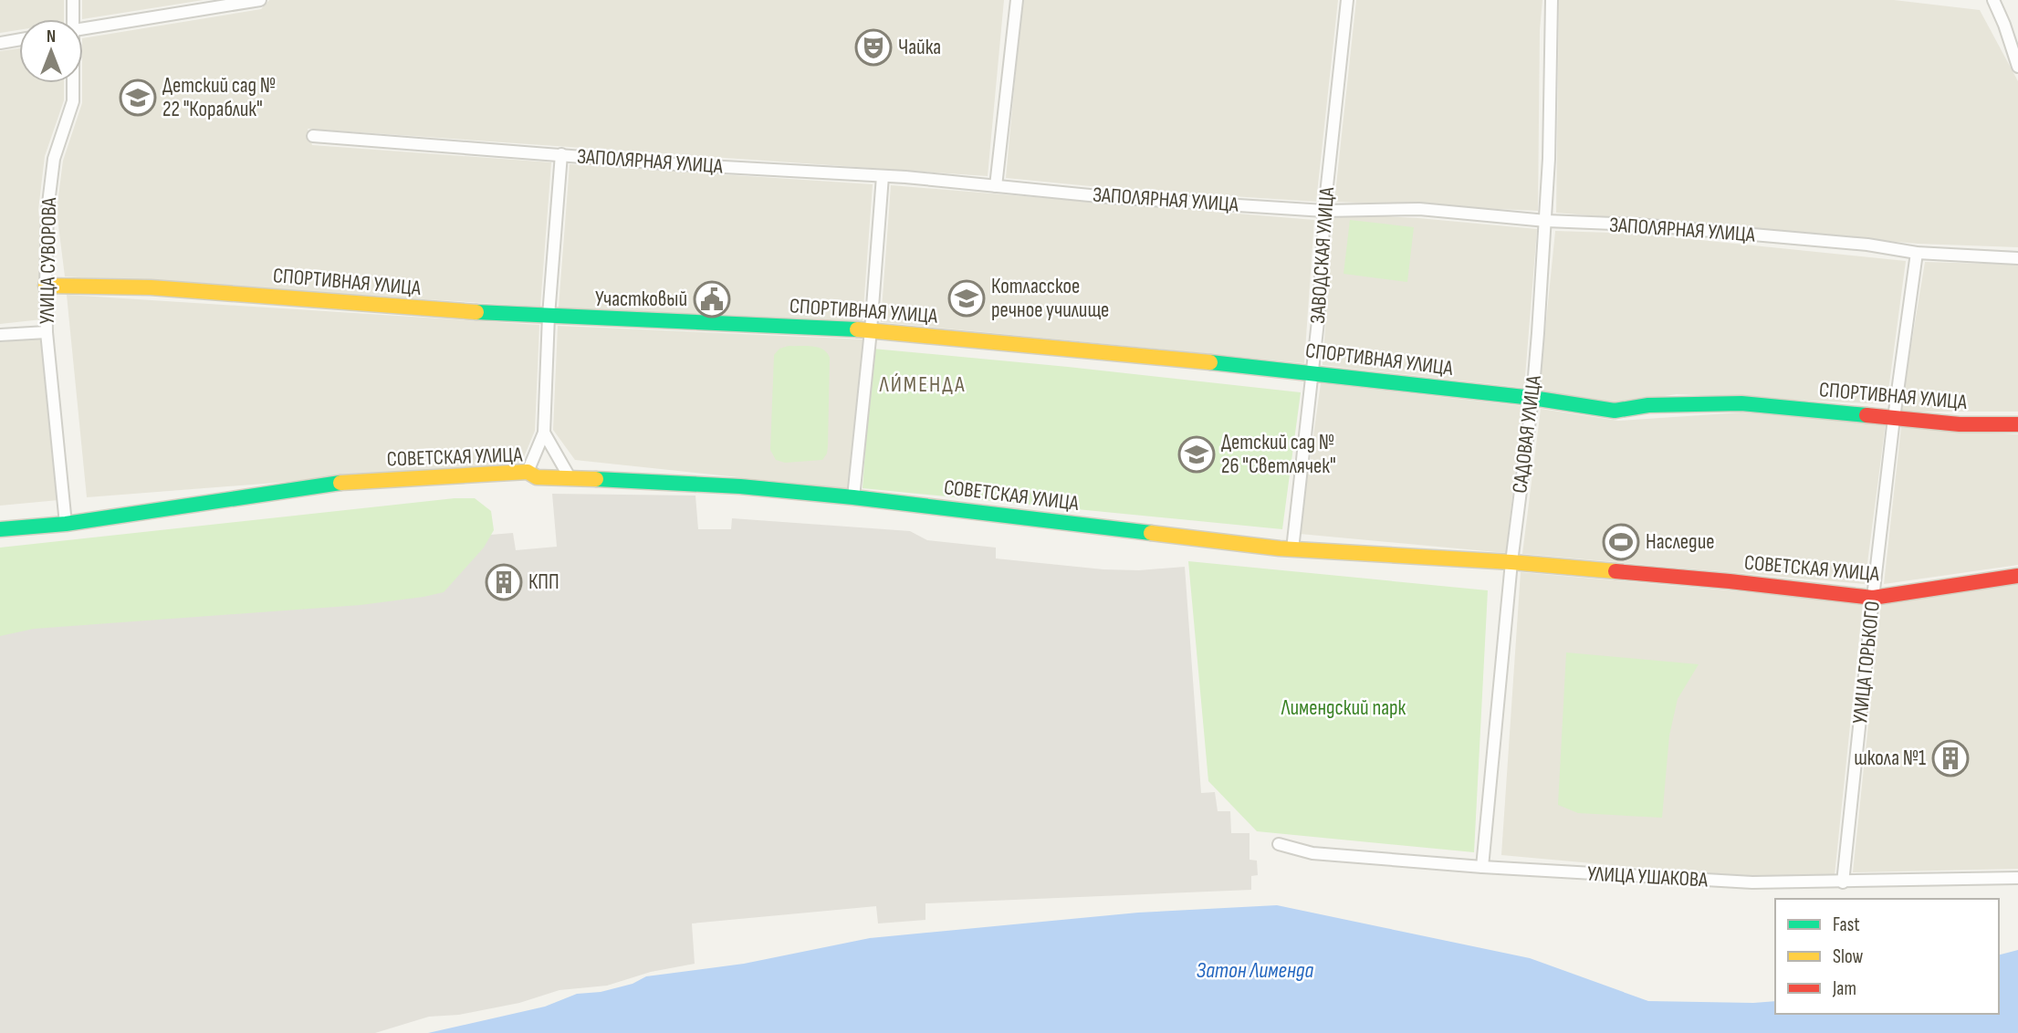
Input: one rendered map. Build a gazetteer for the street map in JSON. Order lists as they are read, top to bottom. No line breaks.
{"streets":{"main road":["СПОРТИВНАЯ УЛИЦА","СОВЕТСКАЯ УЛИЦА"],"street":["ЗАПОЛЯРНАЯ УЛИЦА","ЗАВОДСКАЯ УЛИЦА","УЛИЦА СУВОРОВА","САДОВАЯ УЛИЦА","УЛИЦА ГОРЬКОГО","УЛИЦА УШАКОВА"]},"crossings":[["ЗАПОЛЯРНАЯ УЛИЦА","ЗАВОДСКАЯ УЛИЦА"],["ЗАПОЛЯРНАЯ УЛИЦА","САДОВАЯ УЛИЦА"],["ЗАПОЛЯРНАЯ УЛИЦА","УЛИЦА ГОРЬКОГО"],["ЗАВОДСКАЯ УЛИЦА","СПОРТИВНАЯ УЛИЦА"],["ЗАВОДСКАЯ УЛИЦА","СОВЕТСКАЯ УЛИЦА"],["УЛИЦА СУВОРОВА","СПОРТИВНАЯ УЛИЦА"],["УЛИЦА СУВОРОВА","СОВЕТСКАЯ УЛИЦА"],["СПОРТИВНАЯ УЛИЦА","САДОВАЯ УЛИЦА"],["СПОРТИВНАЯ УЛИЦА","УЛИЦА ГОРЬКОГО"],["САДОВАЯ УЛИЦА","СОВЕТСКАЯ УЛИЦА"],["САДОВАЯ УЛИЦА","УЛИЦА УШАКОВА"],["СОВЕТСКАЯ УЛИЦА","УЛИЦА ГОРЬКОГО"],["УЛИЦА ГОРЬКОГО","УЛИЦА УШАКОВА"]],"districts":["ЛИ́МЕНДА"],"water":["Затон Лименда"],"parks":["Лимендский парк"],"places":{"theatre":["Чайка"],"school or university":["Детский сад № 22 \"Кораблик\"","Котласское речное училище","Детский сад № 26 \"Светлячек\""],"public building":["Участковый"],"sports":["Наследие"],"building":["КПП","школа №1"]},"legend":["Fast","Slow","Jam"],"north":"top"}
